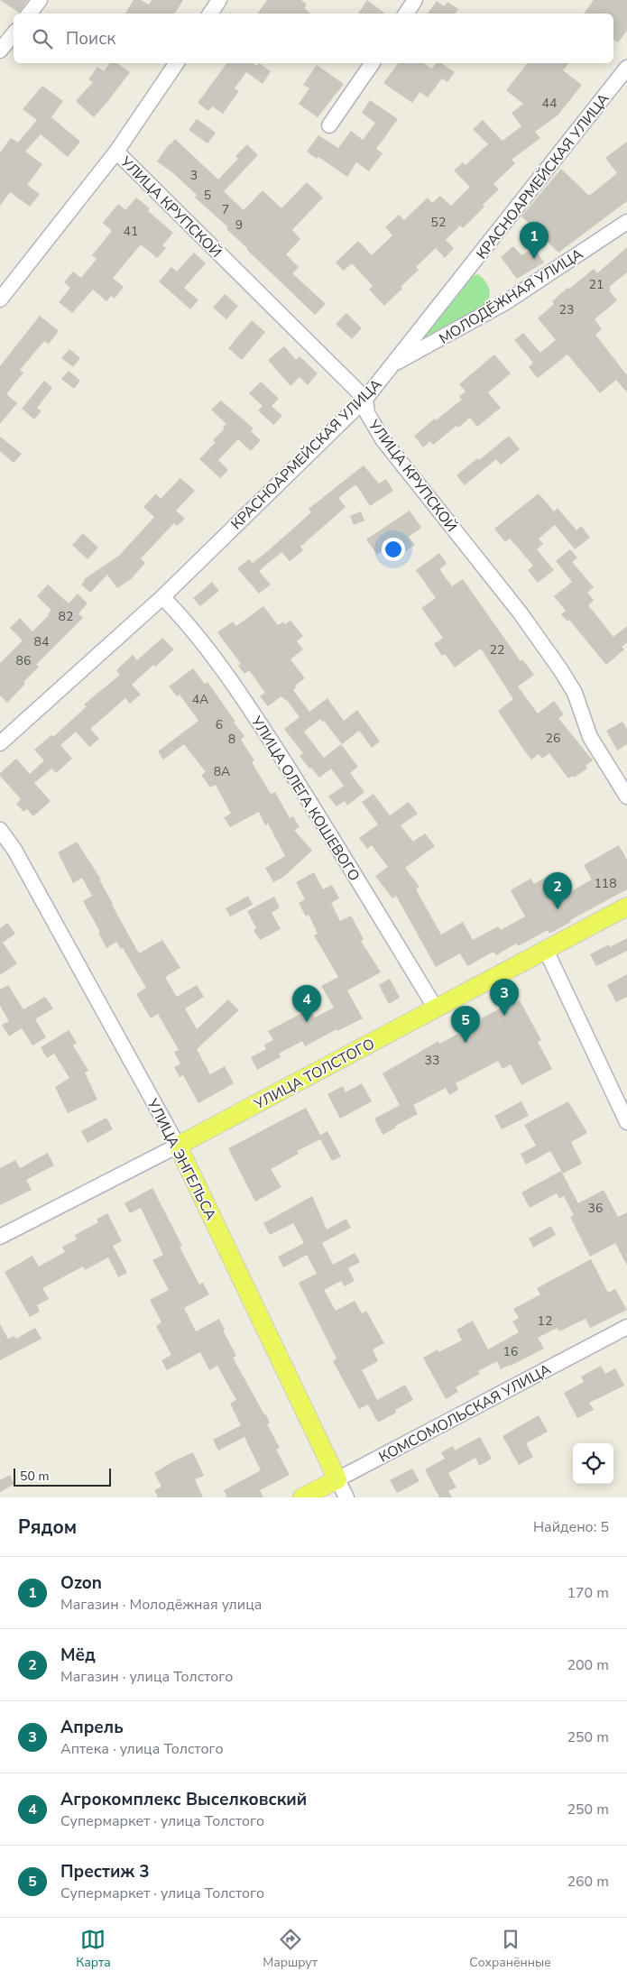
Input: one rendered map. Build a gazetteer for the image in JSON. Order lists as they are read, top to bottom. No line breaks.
{"streets":{"main road":["УЛИЦА ТОЛСТОГО","УЛИЦА ЭНГЕЛЬСА","КОМСОМОЛЬСКАЯ УЛИЦА"],"street":["КРАСНОАРМЕЙСКАЯ УЛИЦА","УЛИЦА КРУПСКОЙ","МОЛОДЁЖНАЯ УЛИЦА","УЛИЦА ОЛЕГА КОШЕВОГО"]},"crossings":[["КРАСНОАРМЕЙСКАЯ УЛИЦА","УЛИЦА КРУПСКОЙ"],["КРАСНОАРМЕЙСКАЯ УЛИЦА","МОЛОДЁЖНАЯ УЛИЦА"],["КРАСНОАРМЕЙСКАЯ УЛИЦА","УЛИЦА ОЛЕГА КОШЕВОГО"],["УЛИЦА ОЛЕГА КОШЕВОГО","УЛИЦА ТОЛСТОГО"],["УЛИЦА ТОЛСТОГО","УЛИЦА ЭНГЕЛЬСА"],["УЛИЦА ЭНГЕЛЬСА","КОМСОМОЛЬСКАЯ УЛИЦА"]],"house_numbers":["44","3","5","7","52","9","41","21","23","82","84","22","86","4А","6","26","8","8А","118","33","36","12","16"],"scale_bar":"50 m","page":{"search":"Поиск","pins":["1","2","3","4","5"],"scale":"50 m","heading":["Рядом","Найдено: 5"],"list":[{"mark":"1","name":"Ozon","note":"Магазин · Молодёжная улица","value":"170 m"},{"mark":"2","name":"Мёд","note":"Магазин · улица Толстого","value":"200 m"},{"mark":"3","name":"Апрель","note":"Аптека · улица Толстого","value":"250 m"},{"mark":"4","name":"Агрокомплекс Выселковский","note":"Супермаркет · улица Толстого","value":"250 m"},{"mark":"5","name":"Престиж 3","note":"Супермаркет · улица Толстого","value":"260 m"}],"nav":["Карта","Маршрут","Сохранённые"]}}
